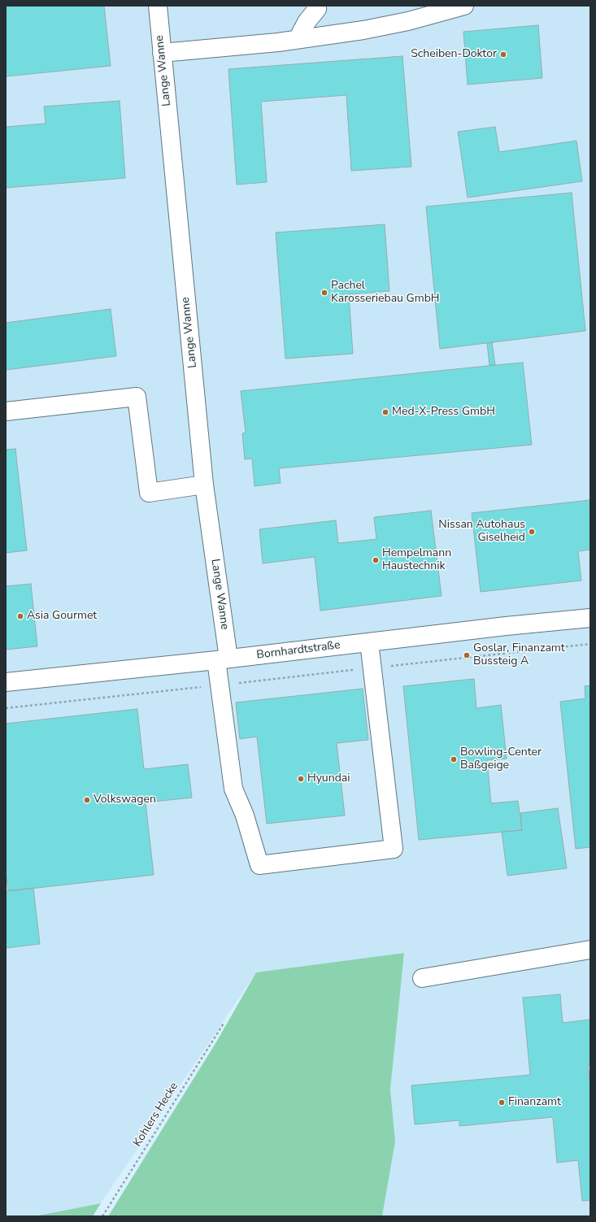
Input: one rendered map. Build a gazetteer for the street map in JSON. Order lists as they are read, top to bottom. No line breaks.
{"streets":{"street":["Lange Wanne","Bornhardtstraße"],"path":["Kohlers Hecke"]},"crossings":[["Lange Wanne","Bornhardtstraße"]],"places":["Scheiben-Doktor","Pachel Karosseriebau GmbH","Med-X-Press GmbH","Nissan Autohaus Giselheid","Hempelmann Haustechnik","Asia Gourmet","Goslar, Finanzamt Bussteig A","Bowling-Center Baßgeige","Hyundai","Volkswagen","Finanzamt"]}
